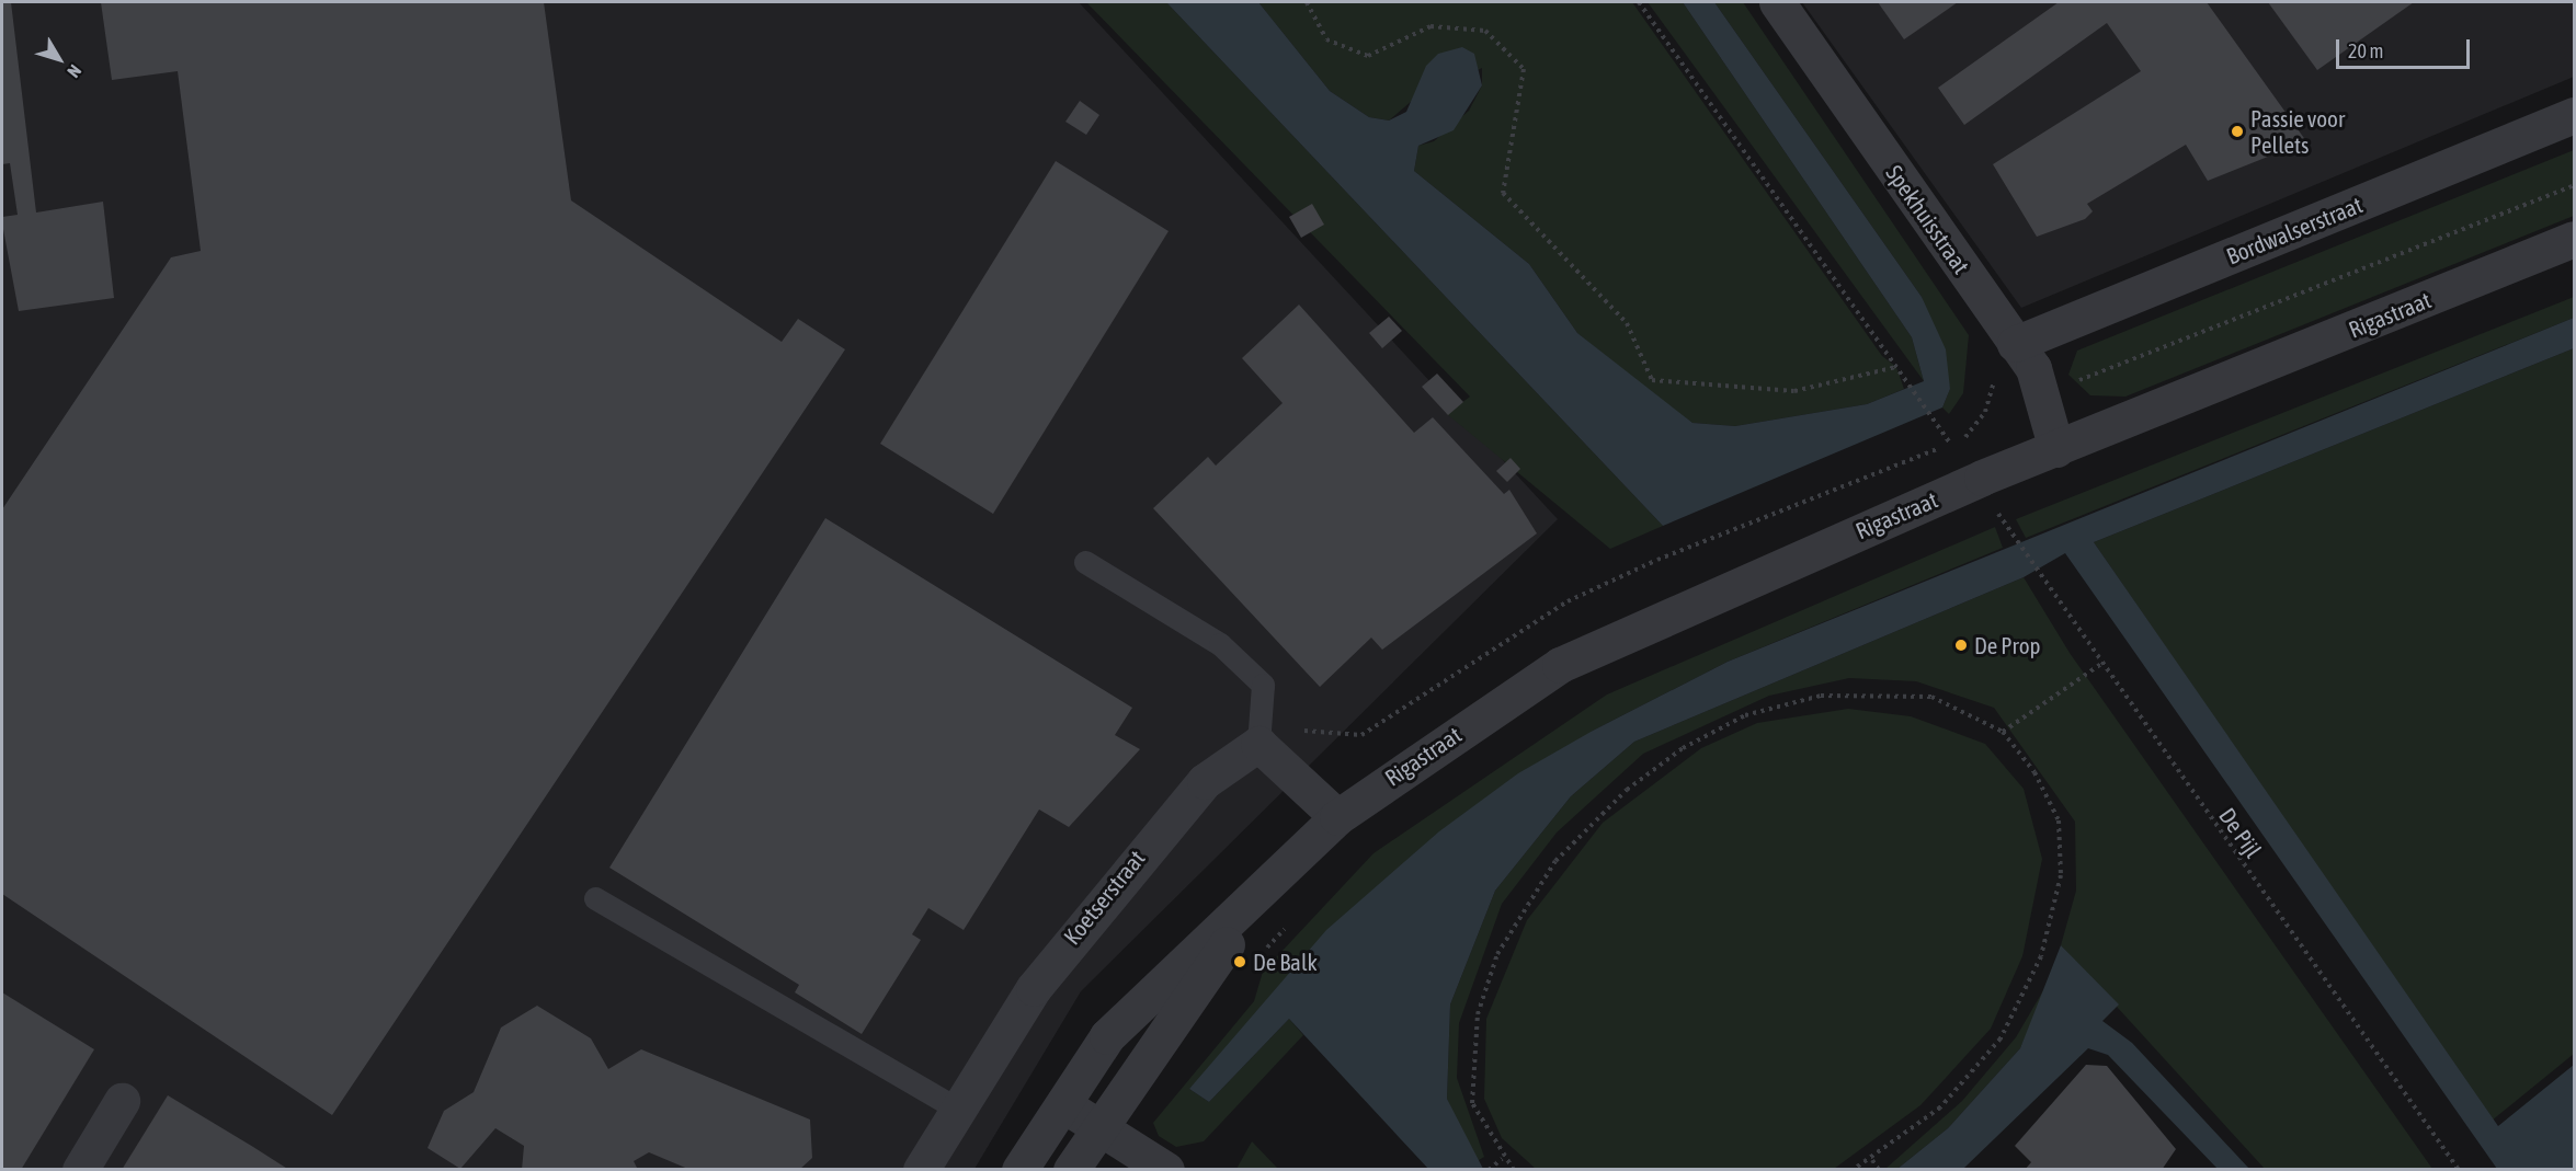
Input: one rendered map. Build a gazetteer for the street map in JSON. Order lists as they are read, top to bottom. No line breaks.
{"streets":{"street":["Spekhuisstraat","Bordwalserstraat","Rigastraat","Koetserstraat"],"path":["De Pijl"]},"crossings":[["Spekhuisstraat","Bordwalserstraat"],["Spekhuisstraat","Rigastraat"],["Bordwalserstraat","Rigastraat"],["Rigastraat","Koetserstraat"]],"places":["Passie voor Pellets","De Prop","De Balk"],"scale_bar":"20 m","north":"bottom right"}
